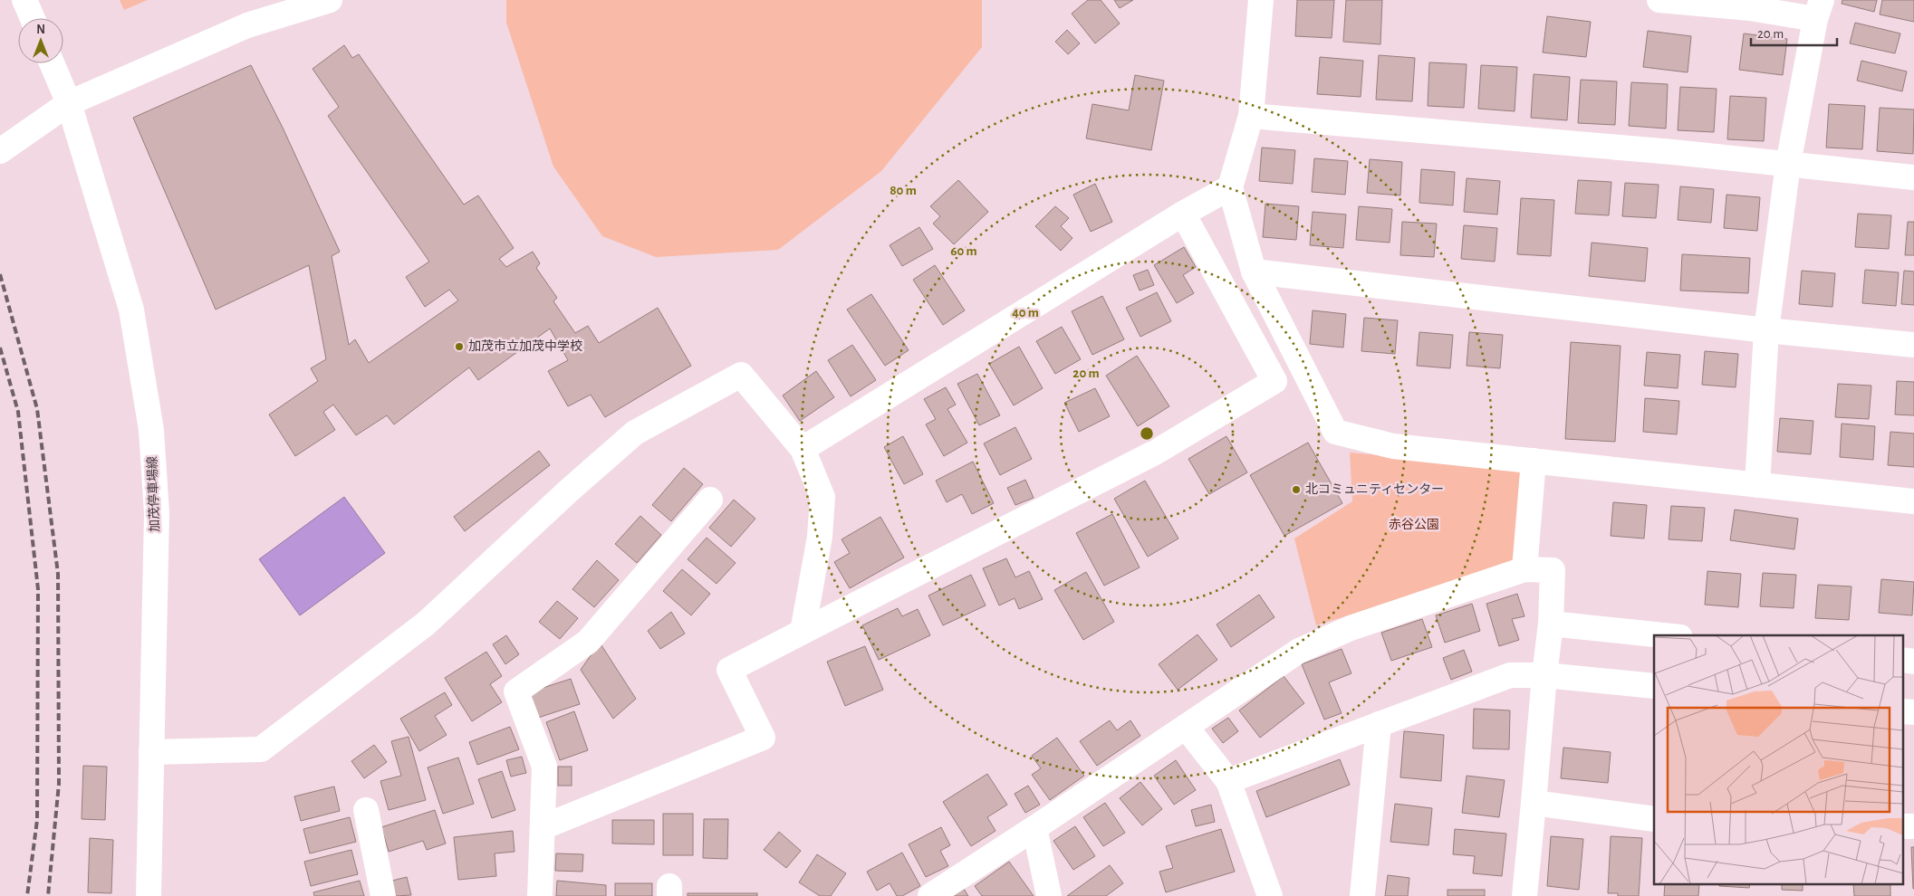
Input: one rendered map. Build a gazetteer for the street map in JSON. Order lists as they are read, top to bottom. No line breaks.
{"streets":{"main road":["加茂停車場線"]},"parks":["赤谷公園"],"places":["加茂市立加茂中学校","北コミュニティセンター"],"scale_bar":"20 m","north":"top","rings":["80 m","60 m","40 m","20 m"]}
